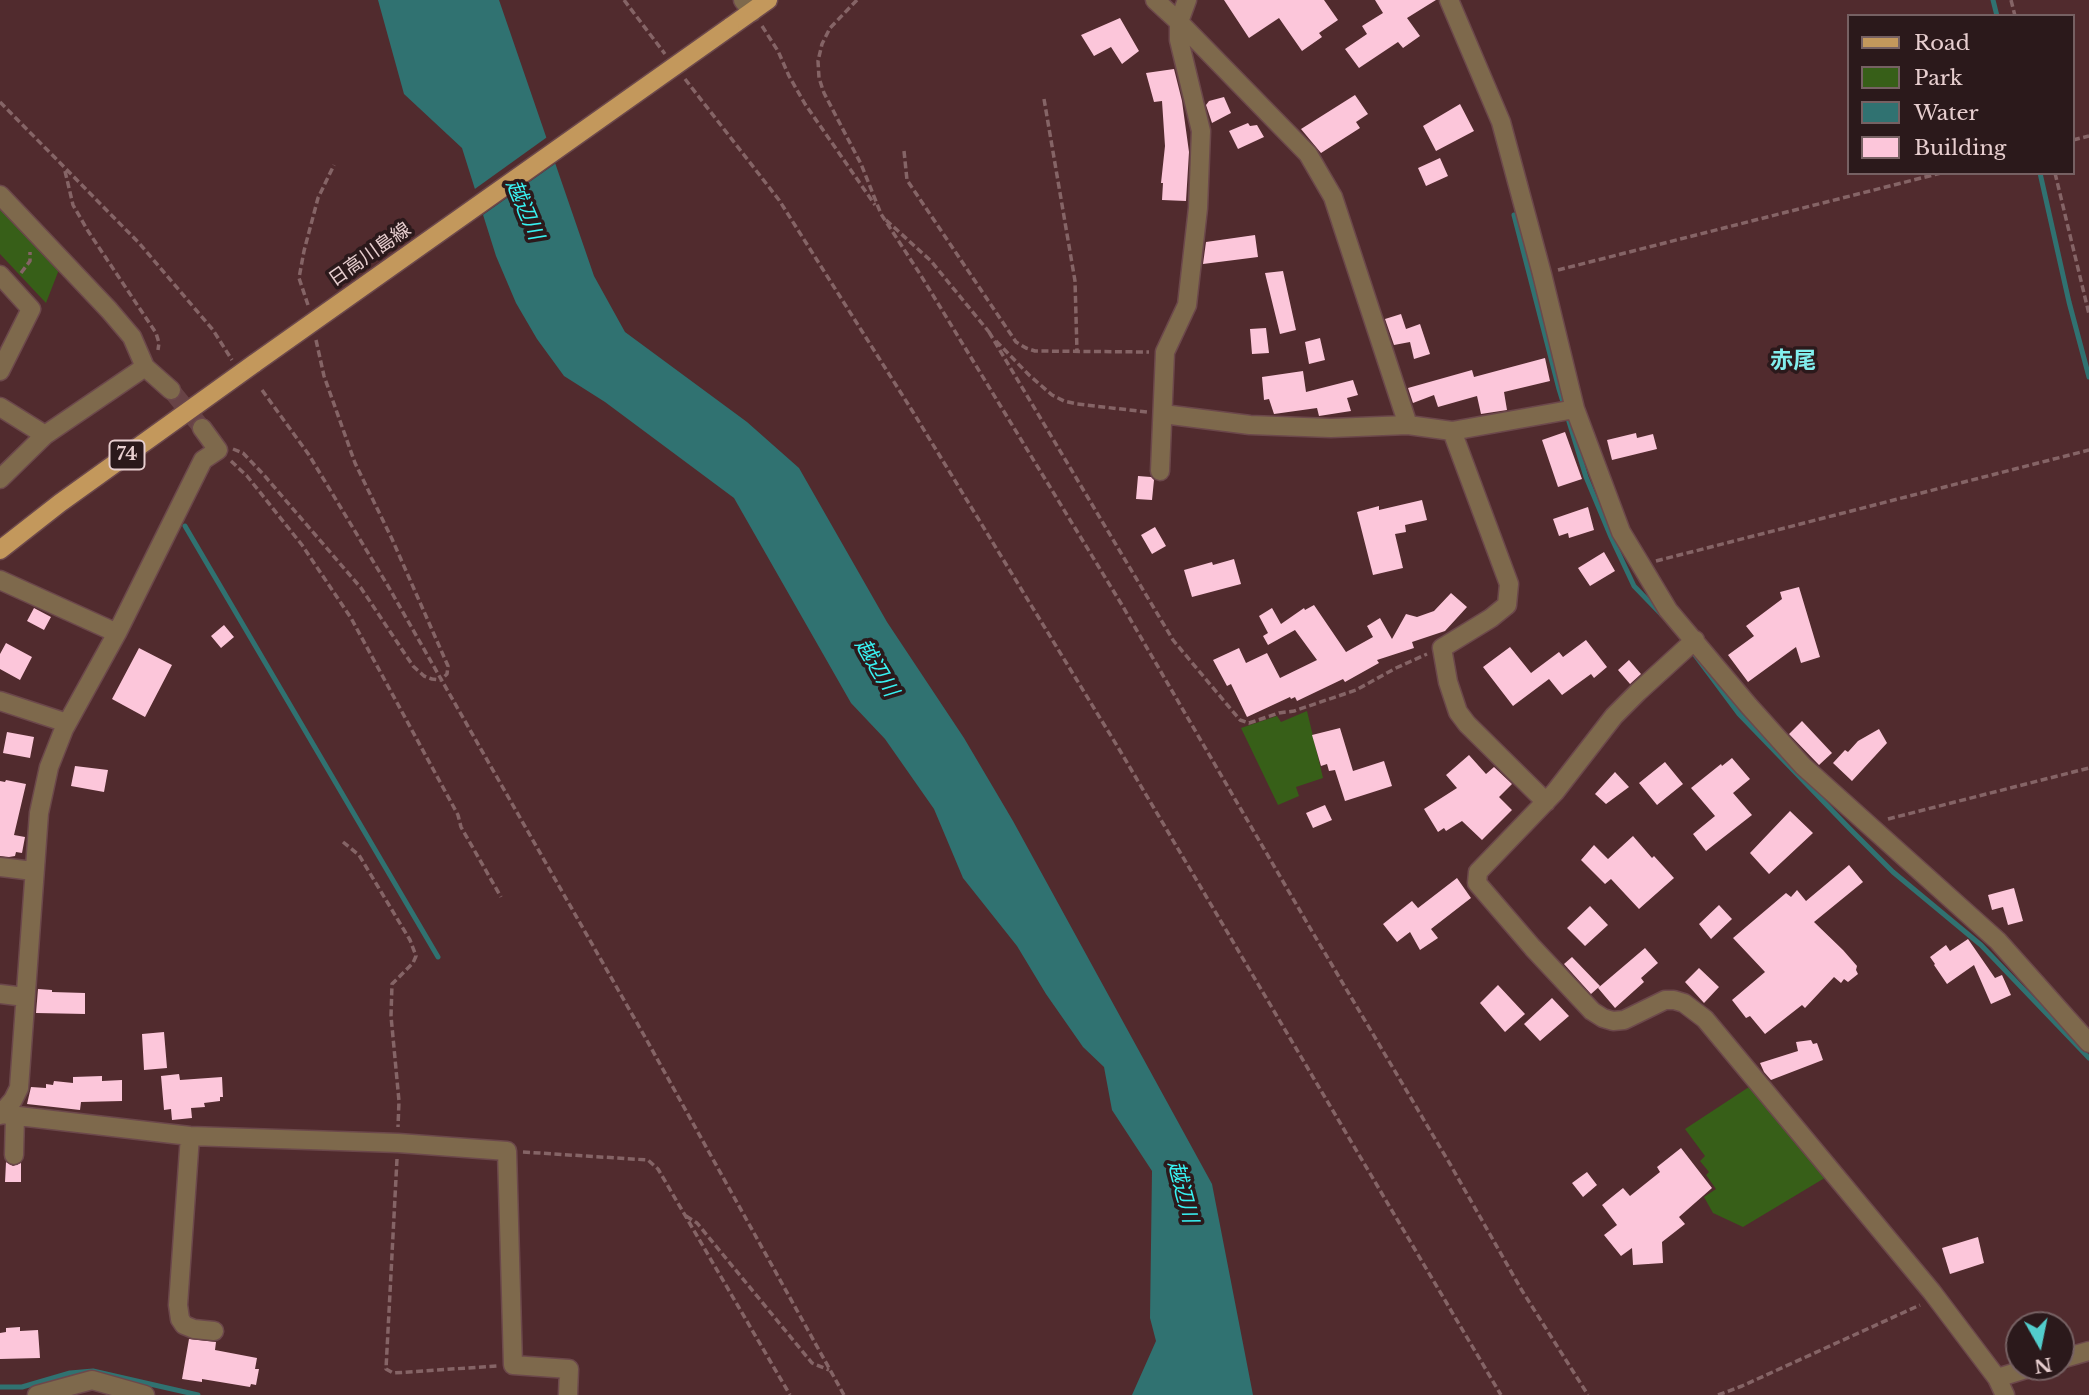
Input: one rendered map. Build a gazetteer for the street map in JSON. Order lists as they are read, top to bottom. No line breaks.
{"streets":{"main road":["日高川島線","74"]},"districts":["赤尾"],"water":["越辺川"],"legend":["Road","Park","Water","Building"],"north":"bottom"}
